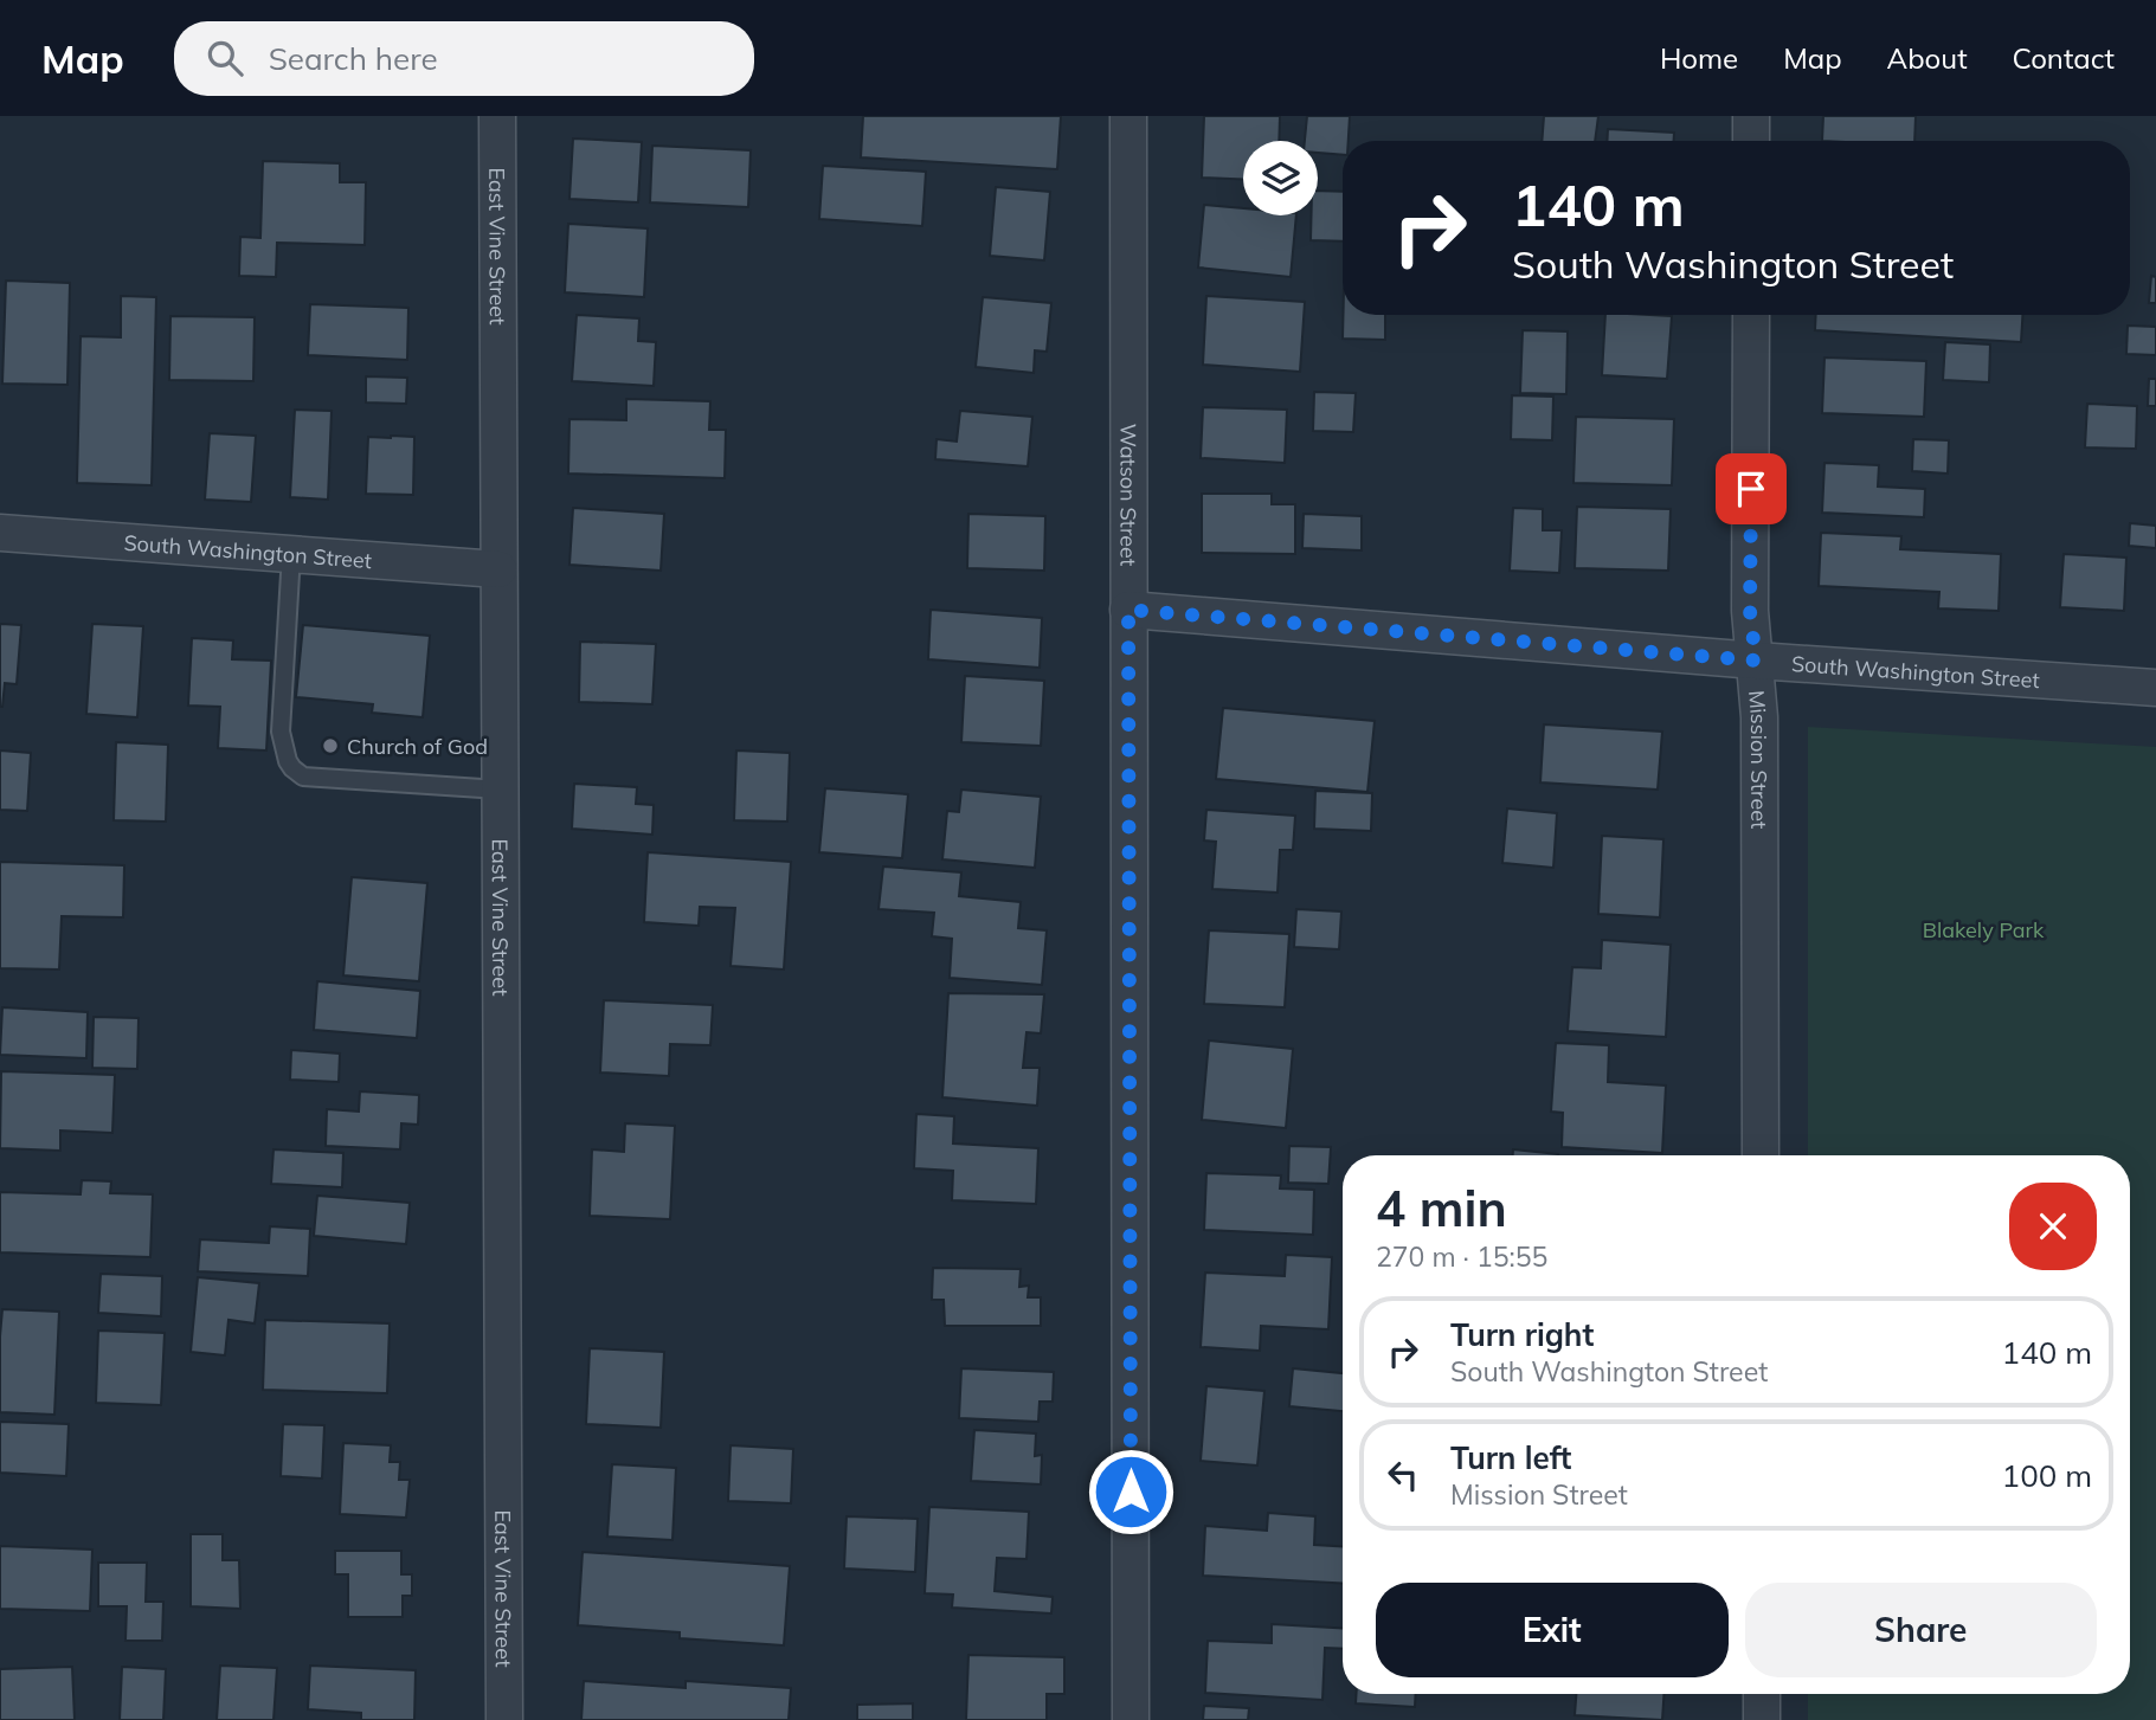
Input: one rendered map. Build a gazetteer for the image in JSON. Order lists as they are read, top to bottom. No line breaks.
{"streets":{"street":["East Vine Street","Watson Street","South Washington Street","Mission Street"]},"crossings":[["East Vine Street","South Washington Street"],["Watson Street","South Washington Street"],["South Washington Street","Mission Street"]],"parks":["Blakely Park"],"places":["Church of God"],"page":{"header":"Map","search":"Search here","nav":["Home","Map","About","Contact"],"turn":["140 m","South Washington Street"],"heading":["4 min","270 m · 15:55"],"list":[{"name":"Turn right","note":"South Washington Street","value":"140 m"},{"name":"Turn left","note":"Mission Street","value":"100 m"}],"buttons":["Exit","Share"]}}
